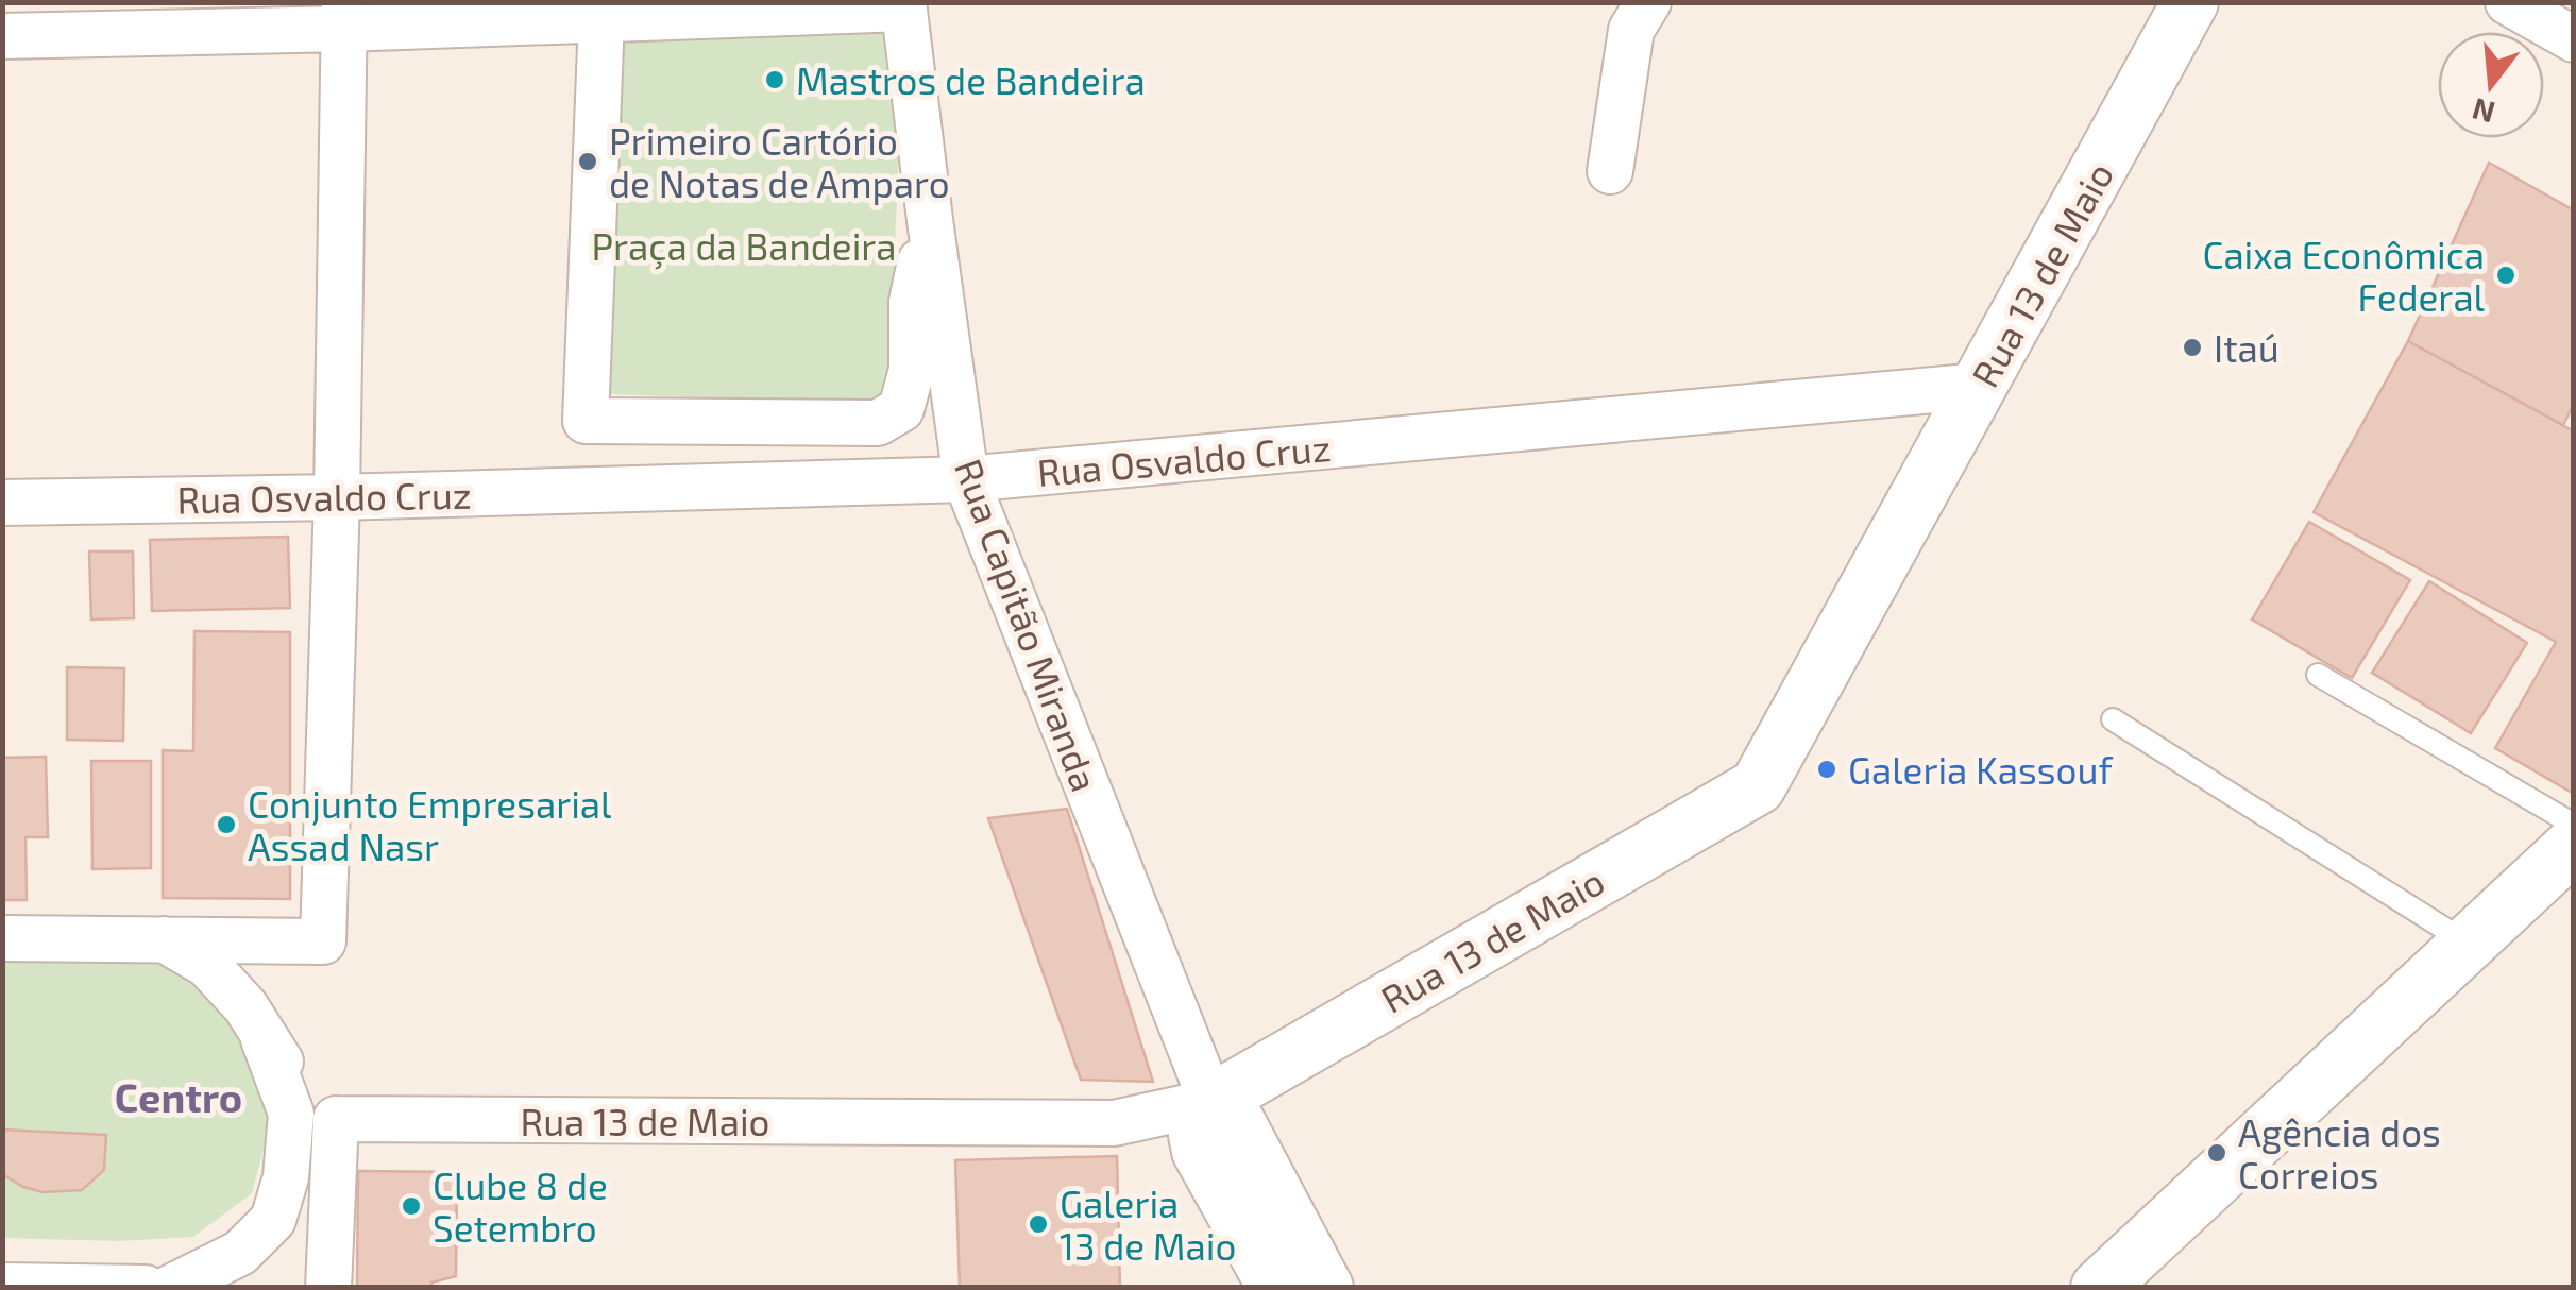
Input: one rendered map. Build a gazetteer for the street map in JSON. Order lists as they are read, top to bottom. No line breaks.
{"streets":{"street":["Rua 13 de Maio","Rua Osvaldo Cruz","Rua Capitão Miranda"]},"crossings":[["Rua 13 de Maio","Rua Osvaldo Cruz"],["Rua 13 de Maio","Rua Capitão Miranda"],["Rua Osvaldo Cruz","Rua Capitão Miranda"]],"districts":["Centro"],"parks":["Praça da Bandeira"],"places":["Mastros de Bandeira","Primeiro Cartório de Notas de Amparo","Caixa Econômica Federal","Itaú","Galeria Kassouf","Conjunto Empresarial Assad Nasr","Agência dos Correios","Clube 8 de Setembro","Galeria 13 de Maio"],"north":"bottom"}
